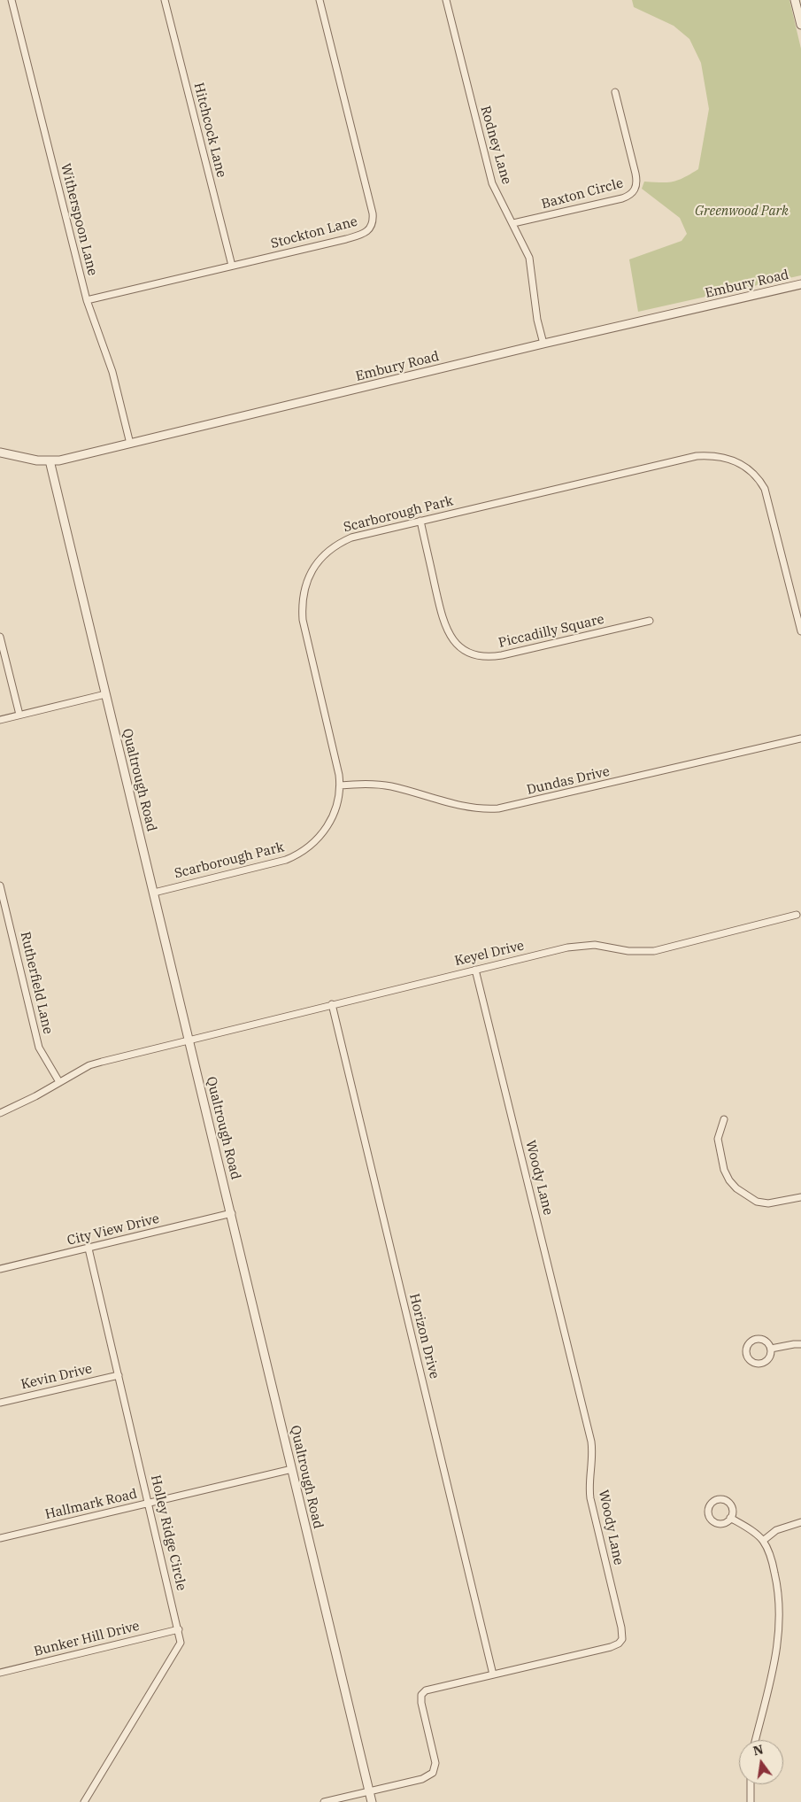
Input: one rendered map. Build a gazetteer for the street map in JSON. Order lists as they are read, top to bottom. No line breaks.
{"streets":{"street":["Hitchcock Lane","Rodney Lane","Baxton Circle","Witherspoon Lane","Stockton Lane","Embury Road","Scarborough Park","Piccadilly Square","Qualtrough Road","Dundas Drive","Keyel Drive","Rutherfield Lane","Woody Lane","City View Drive","Horizon Drive","Kevin Drive","Hallmark Road","Holley Ridge Circle","Bunker Hill Drive"]},"crossings":[["Hitchcock Lane","Stockton Lane"],["Rodney Lane","Baxton Circle"],["Rodney Lane","Embury Road"],["Witherspoon Lane","Stockton Lane"],["Witherspoon Lane","Embury Road"],["Embury Road","Qualtrough Road"],["Scarborough Park","Piccadilly Square"],["Scarborough Park","Qualtrough Road"],["Scarborough Park","Dundas Drive"],["Qualtrough Road","Keyel Drive"],["Qualtrough Road","Woody Lane"],["Qualtrough Road","City View Drive"],["Qualtrough Road","Hallmark Road"],["Keyel Drive","Rutherfield Lane"],["Keyel Drive","Woody Lane"],["Keyel Drive","Horizon Drive"],["Woody Lane","Horizon Drive"],["City View Drive","Holley Ridge Circle"],["Kevin Drive","Holley Ridge Circle"],["Hallmark Road","Holley Ridge Circle"],["Holley Ridge Circle","Bunker Hill Drive"]],"parks":["Greenwood Park"],"north":"top"}
